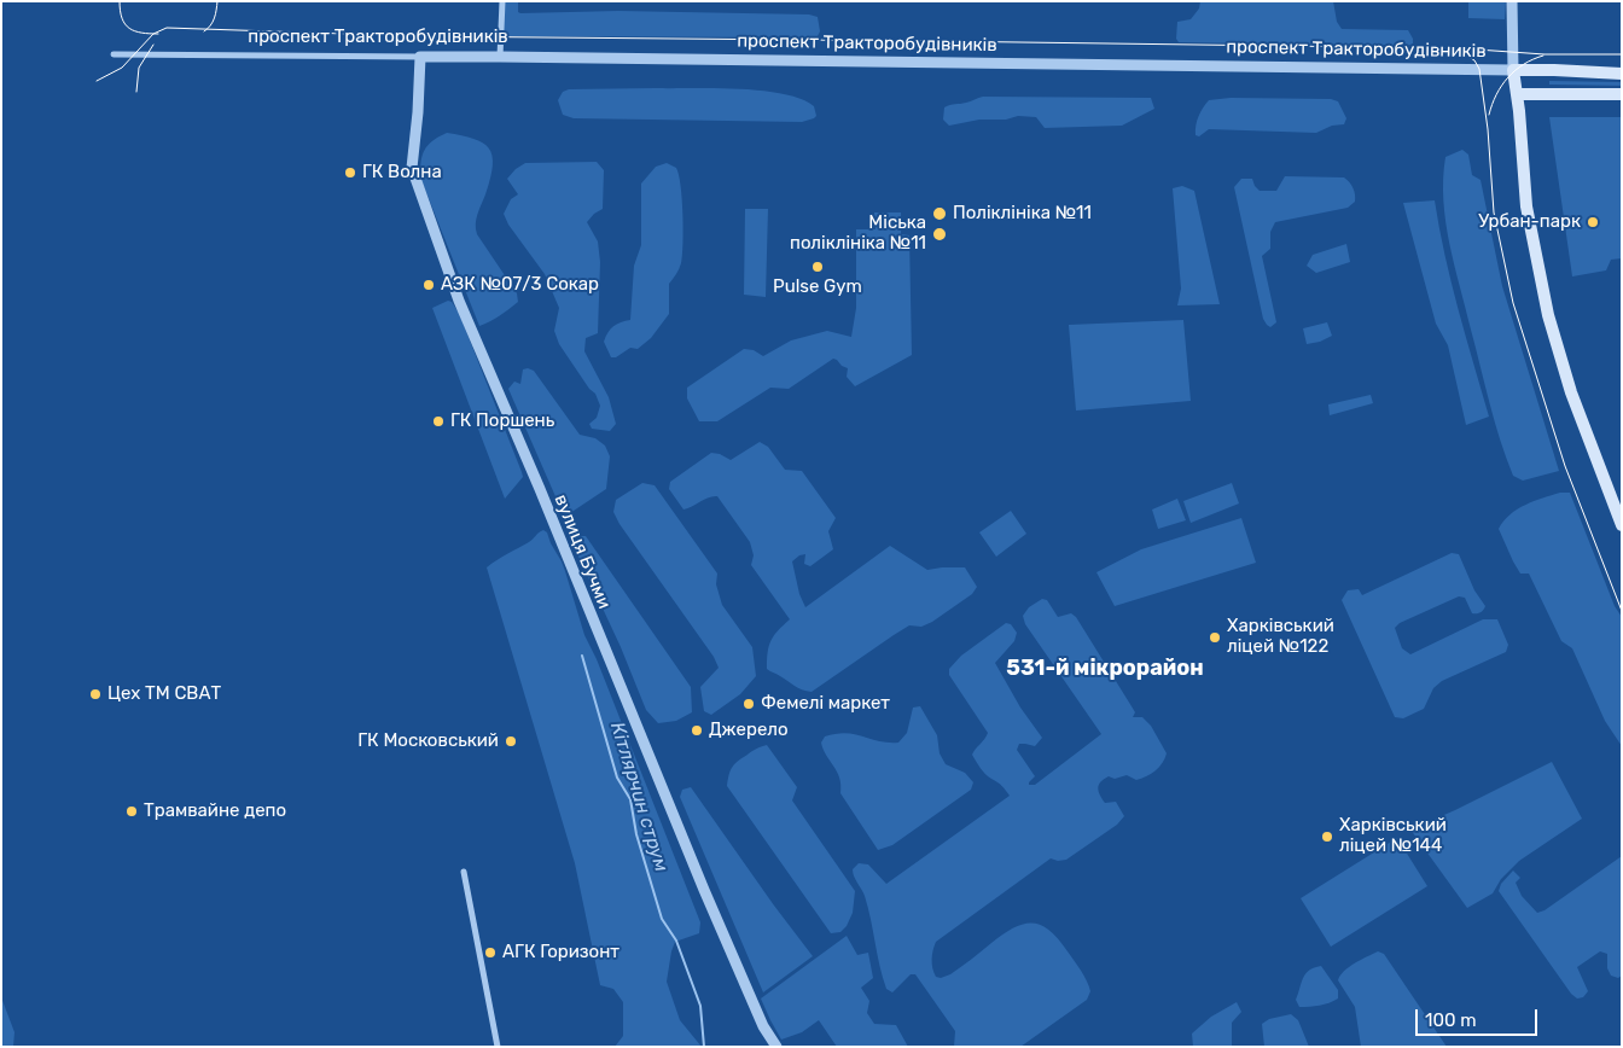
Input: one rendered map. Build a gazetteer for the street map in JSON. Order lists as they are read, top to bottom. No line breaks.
{"streets":{"main road":["проспект Тракторобудівників"],"street":["вулиця Бучми"]},"crossings":[["проспект Тракторобудівників","вулиця Бучми"]],"districts":["531-й мікрорайон"],"water":["Кітлярчин струм"],"places":["ГК Волна","Поліклініка №11","Урбан-парк","Міська поліклініка №11","Pulse Gym","АЗК №07/3 Сокар","ГК Поршень","Харківський ліцей №122","Цех ТМ СВАТ","Фемелі маркет","Джерело","ГК Московський","Трамвайне депо","Харківський ліцей №144","АГК Горизонт"],"scale_bar":"100 m"}
